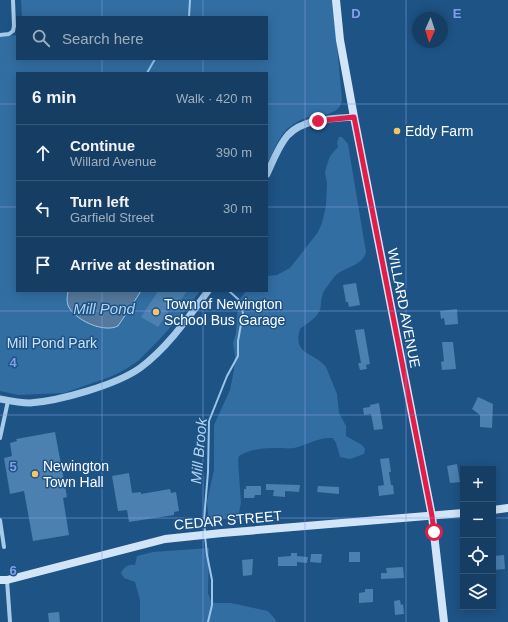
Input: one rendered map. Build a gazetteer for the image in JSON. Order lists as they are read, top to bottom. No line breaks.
{"streets":{"main road":["WILLARD AVENUE","CEDAR STREET"]},"crossings":[["WILLARD AVENUE","CEDAR STREET"]],"water":["Mill Pond","Mill Brook"],"parks":["Mill Pond Park"],"places":["Eddy Farm","Town of Newington School Bus Garage","Newington Town Hall"],"north":"bottom","page":{"search":"Search here","heading":["6 min","Walk · 420 m"],"list":[["Continue","Willard Avenue","390 m"],["Turn left","Garfield Street","30 m"],"Arrive at destination"],"map_buttons":["+","−"]},"grid":{"columns":["D","E"],"rows":["4","5","6"]}}
